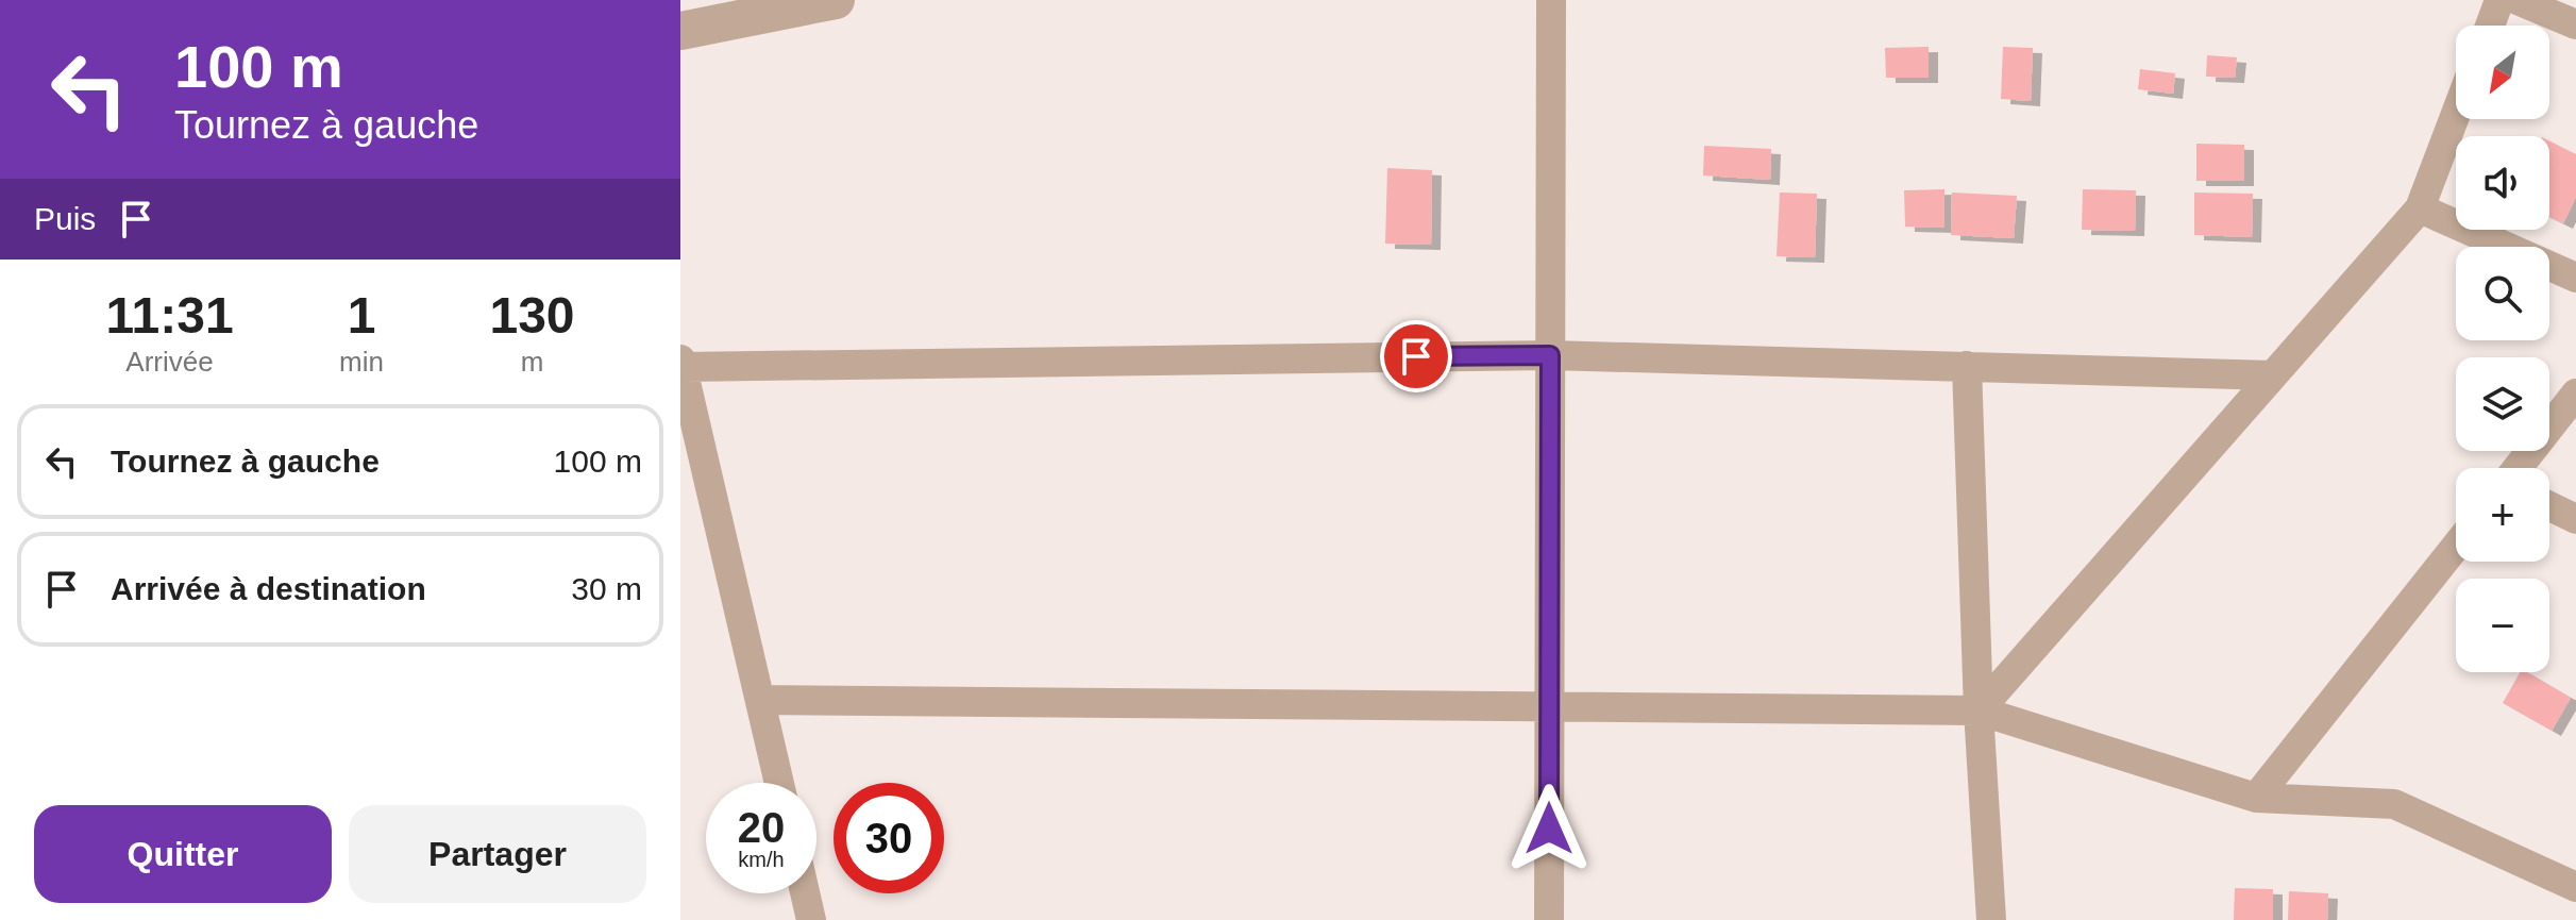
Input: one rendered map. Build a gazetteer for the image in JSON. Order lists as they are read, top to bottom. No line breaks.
{"north":"bottom left","page":{"turn":["100 m","Tournez à gauche"],"map_buttons":["+","−"],"then":"Puis","eta":["11:31","Arrivée","1","min","130","m"],"list":[{"name":"Tournez à gauche","value":"100 m"},{"name":"Arrivée à destination","value":"30 m"}],"speed":"20 km/h","limit":"30","buttons":["Quitter","Partager"]}}
